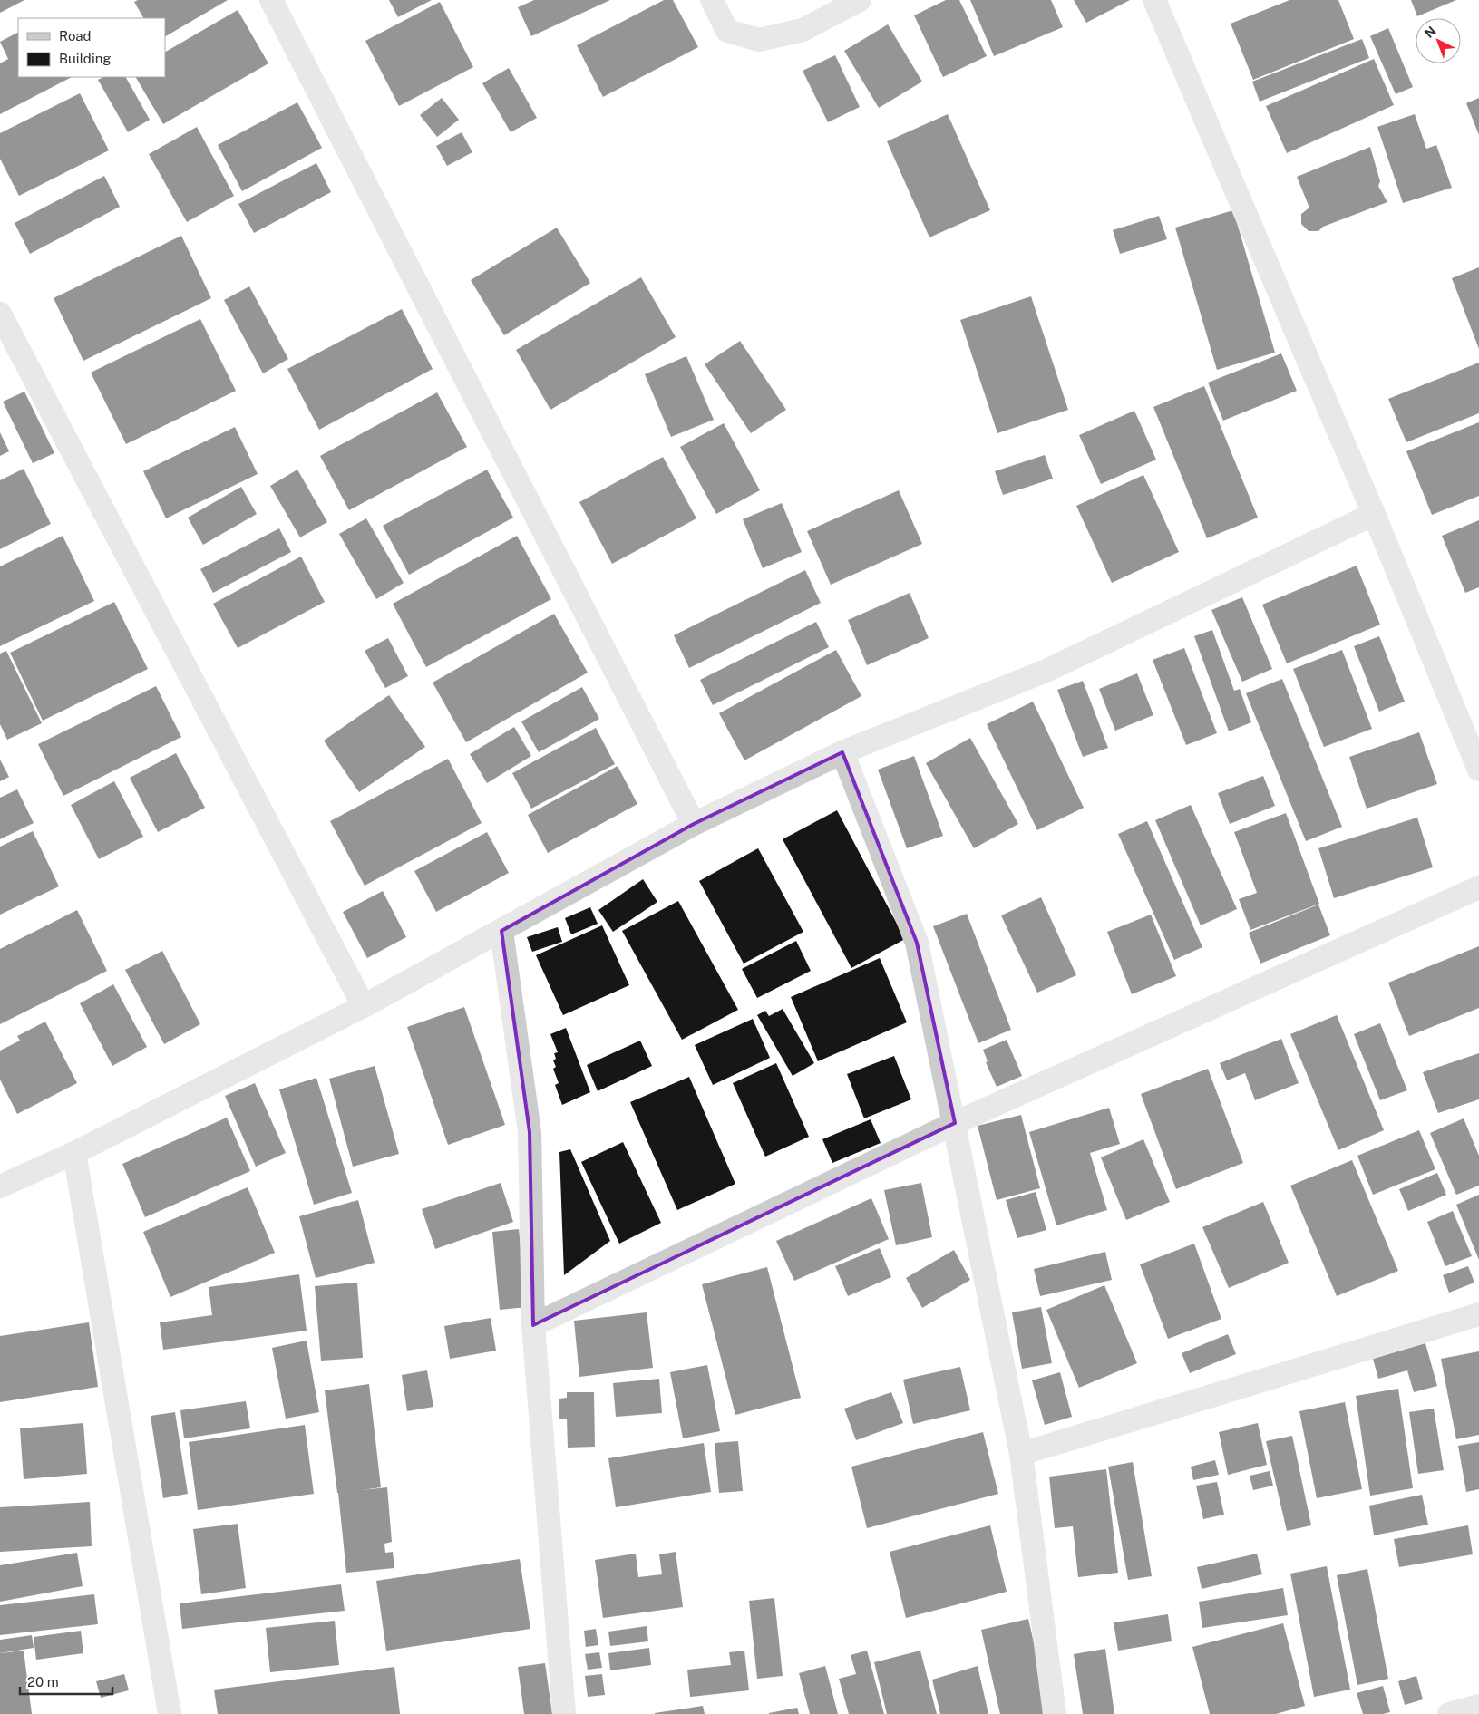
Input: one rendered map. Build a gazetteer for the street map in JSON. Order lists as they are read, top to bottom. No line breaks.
{"legend":["Road","Building"],"scale_bar":"20 m","north":"top left"}
